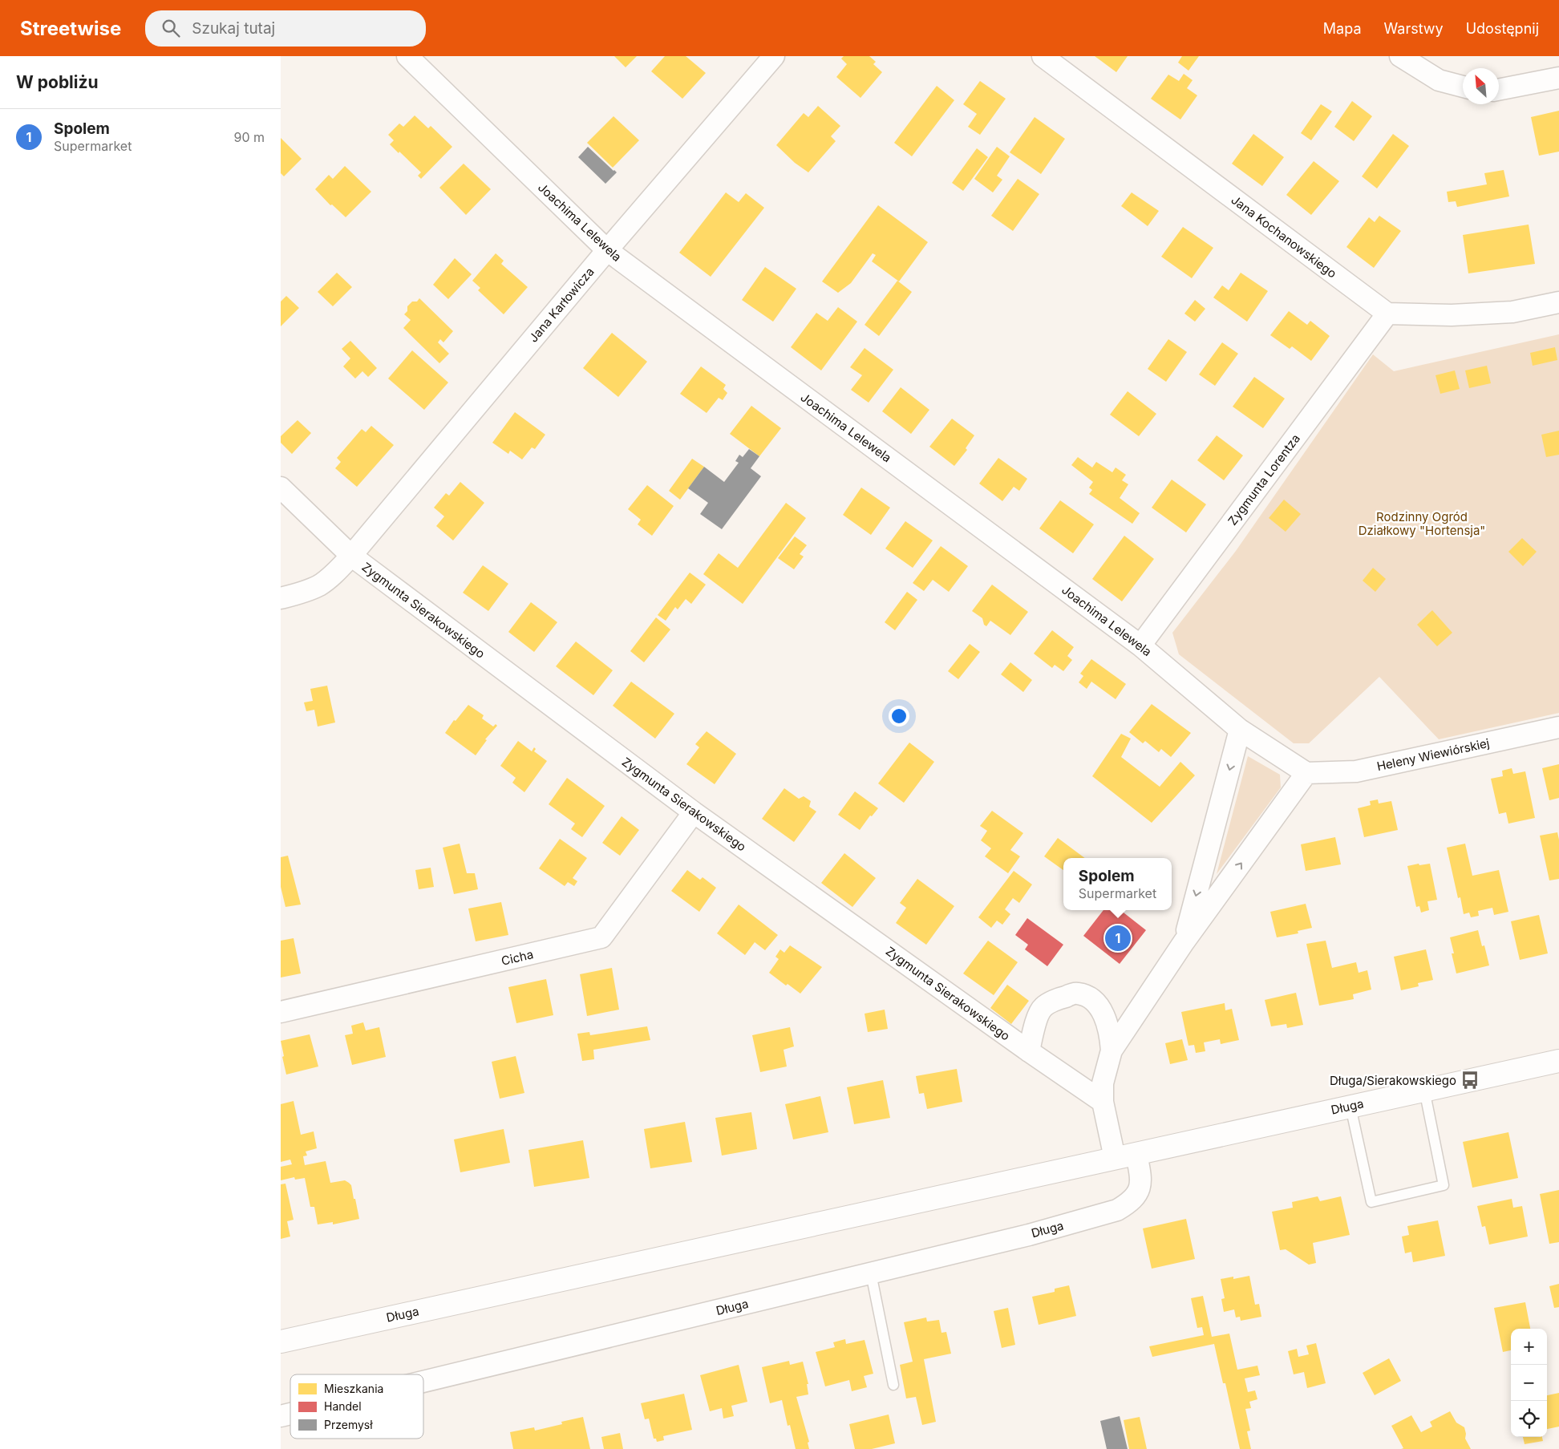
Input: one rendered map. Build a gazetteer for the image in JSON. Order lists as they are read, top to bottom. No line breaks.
{"streets":{"main road":["Długa"],"street":["Joachima Lelewela","Jana Kochanowskiego","Jana Karłowicza","Zygmunta Lorentza","Zygmunta Sierakowskiego","Heleny Wiewiórskiej","Cicha"]},"crossings":[["Joachima Lelewela","Jana Karłowicza"],["Joachima Lelewela","Zygmunta Lorentza"],["Joachima Lelewela","Heleny Wiewiórskiej"],["Jana Kochanowskiego","Zygmunta Lorentza"],["Jana Karłowicza","Zygmunta Sierakowskiego"],["Zygmunta Sierakowskiego","Cicha"]],"parks":["Rodzinny Ogród Działkowy \"Hortensja\""],"places":{"bus stop":["Długa/Sierakowskiego"]},"legend":["Mieszkania","Handel","Przemysł"],"north":"top left","page":{"header":"Streetwise","search":"Szukaj tutaj","nav":["Mapa","Warstwy","Udostępnij"],"heading":"W pobliżu","list":[{"mark":"1","name":"Spolem","note":"Supermarket","value":"90 m"}],"popup":["Spolem","Supermarket"],"pins":"1","map_buttons":["+","−"]}}
